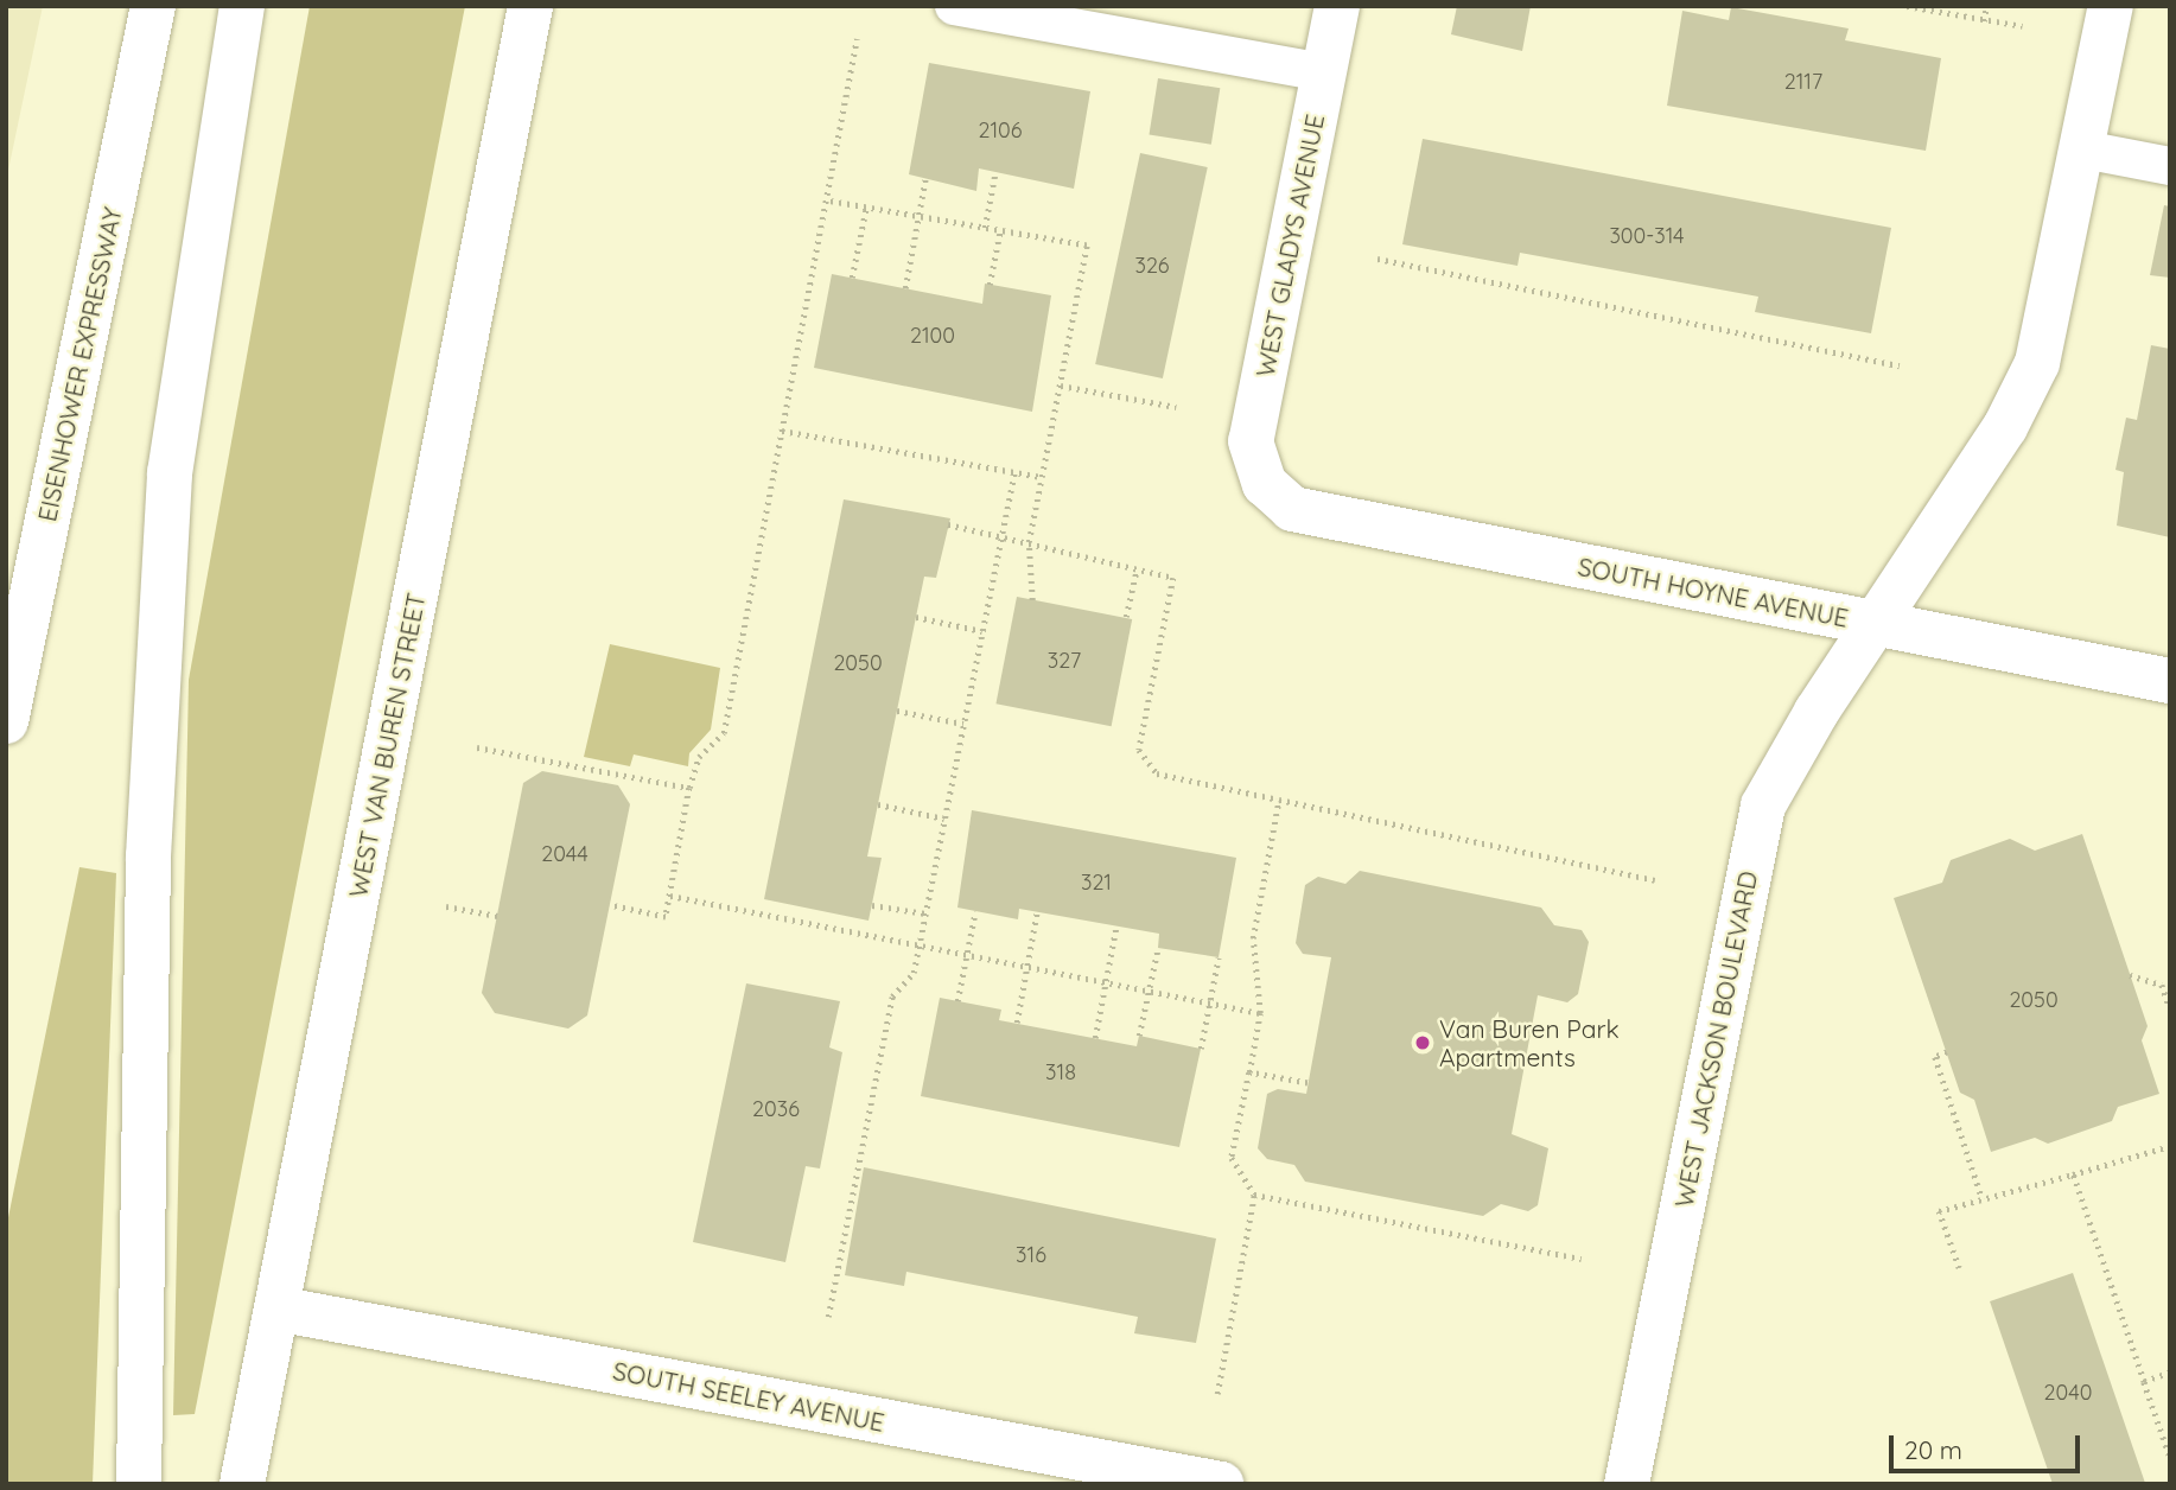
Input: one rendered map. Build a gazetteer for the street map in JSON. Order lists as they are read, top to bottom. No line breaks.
{"streets":{"main road":["WEST GLADYS AVENUE","EISENHOWER EXPRESSWAY","SOUTH HOYNE AVENUE","WEST VAN BUREN STREET","WEST JACKSON BOULEVARD","SOUTH SEELEY AVENUE"]},"crossings":[["WEST GLADYS AVENUE","SOUTH HOYNE AVENUE"],["SOUTH HOYNE AVENUE","WEST JACKSON BOULEVARD"],["WEST VAN BUREN STREET","SOUTH SEELEY AVENUE"]],"places":["Van Buren Park Apartments"],"house_numbers":["2117","2106","300-314","326","2100","327","2050","2044","321","2050","318","2036","316","2040"],"scale_bar":"20 m"}
